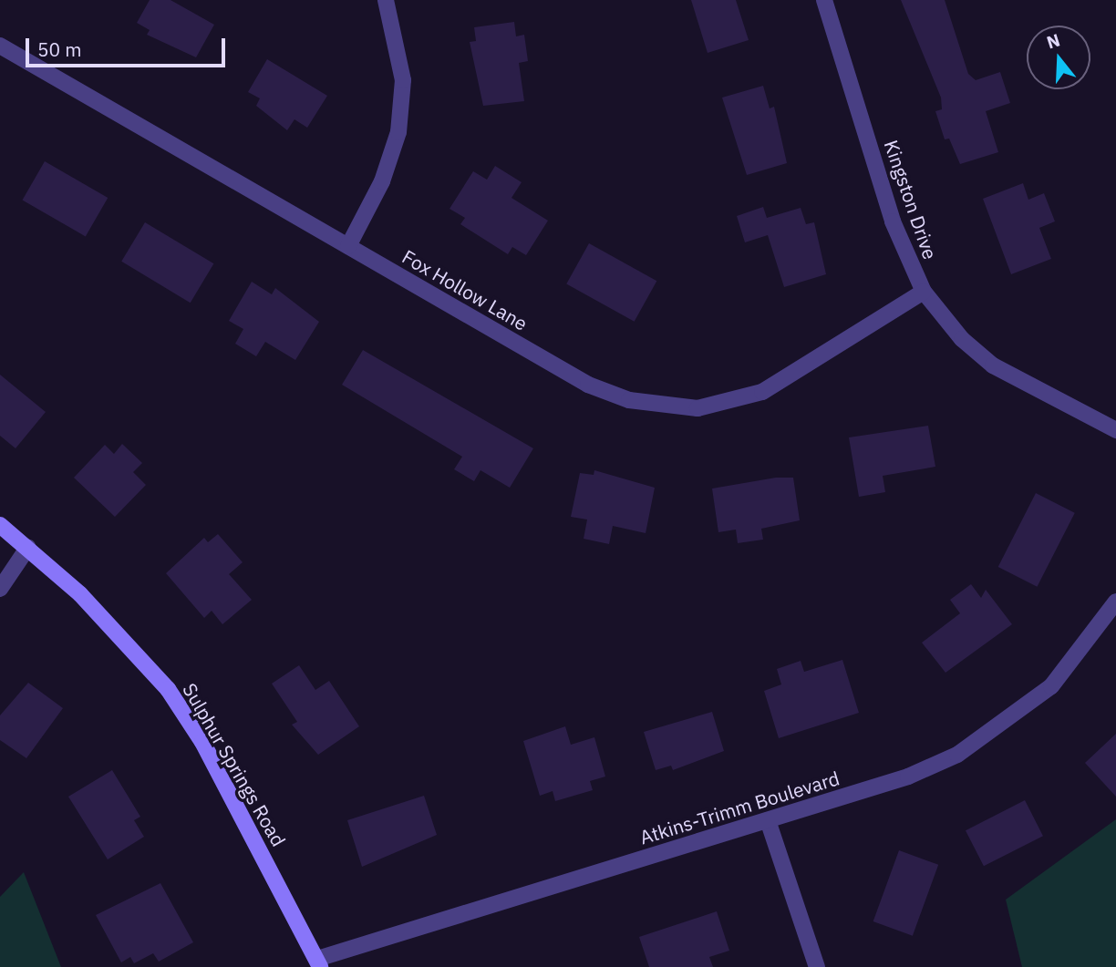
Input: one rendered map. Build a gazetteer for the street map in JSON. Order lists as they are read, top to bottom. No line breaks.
{"streets":{"street":["Kingston Drive","Fox Hollow Lane","Sulphur Springs Road","Atkins-Trimm Boulevard"]},"crossings":[["Kingston Drive","Fox Hollow Lane"],["Sulphur Springs Road","Atkins-Trimm Boulevard"]],"scale_bar":"50 m","north":"top"}
